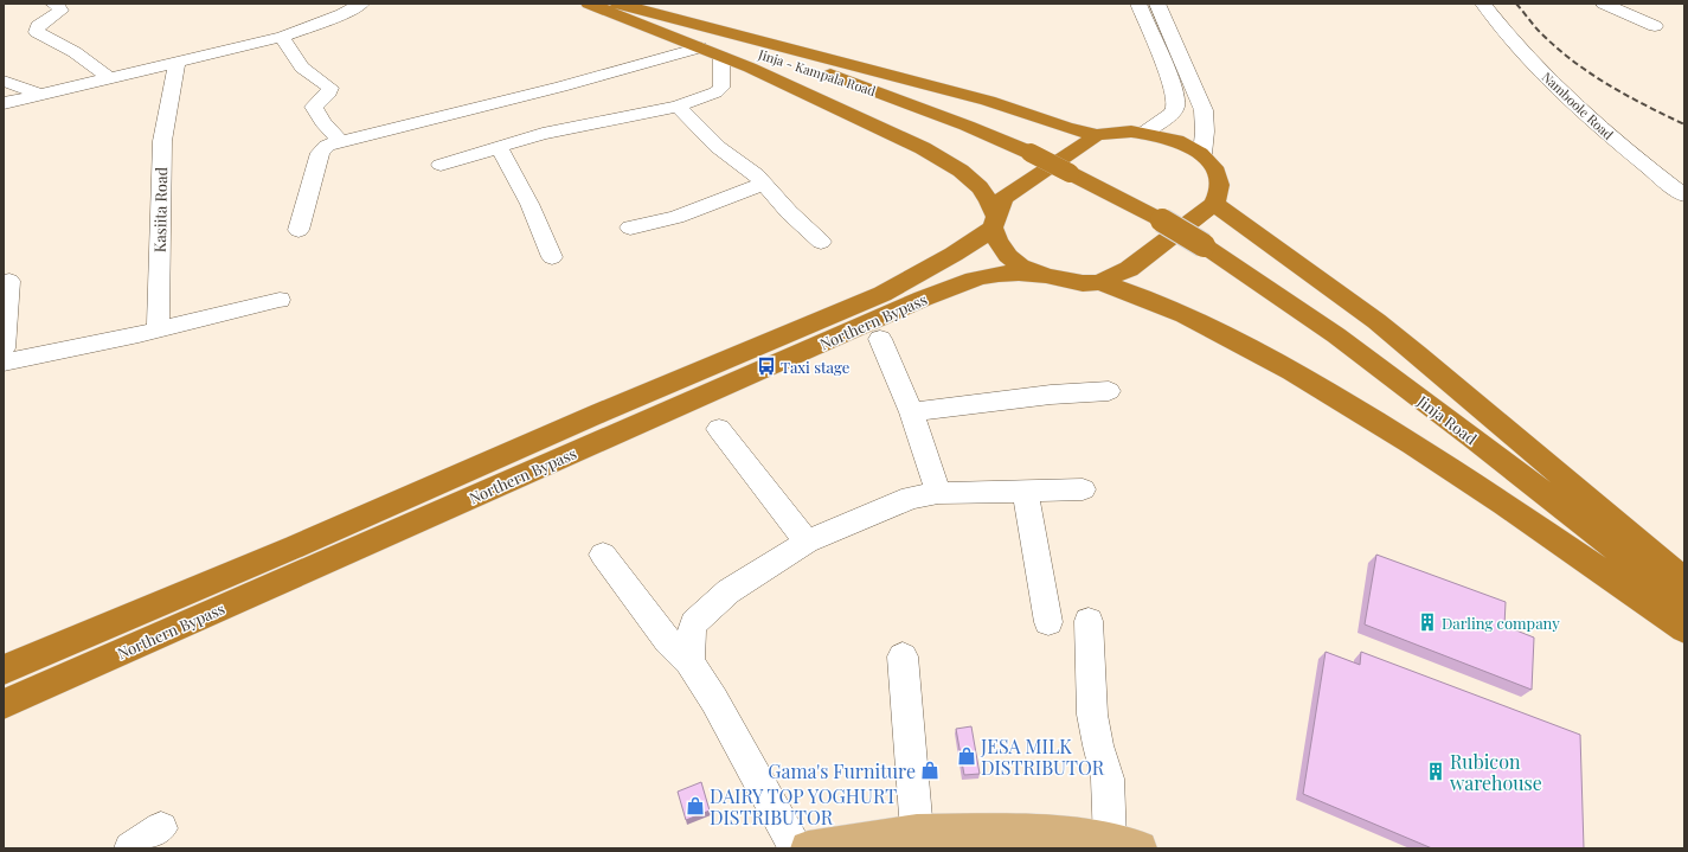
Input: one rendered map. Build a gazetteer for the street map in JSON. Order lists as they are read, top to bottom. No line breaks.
{"streets":{"highway":["Jinja - Kampala Road","Northern Bypass","Jinja Road"],"street":["Namboole Road","Kasiita Road"]},"crossings":[["Jinja - Kampala Road","Jinja Road"]],"places":{"bus stop":["Taxi stage"],"building":["Darling company","Rubicon warehouse"],"shop":["JESA MILK DISTRIBUTOR","Gama's Furniture","DAIRY TOP YOGHURT DISTRIBUTOR"]}}
